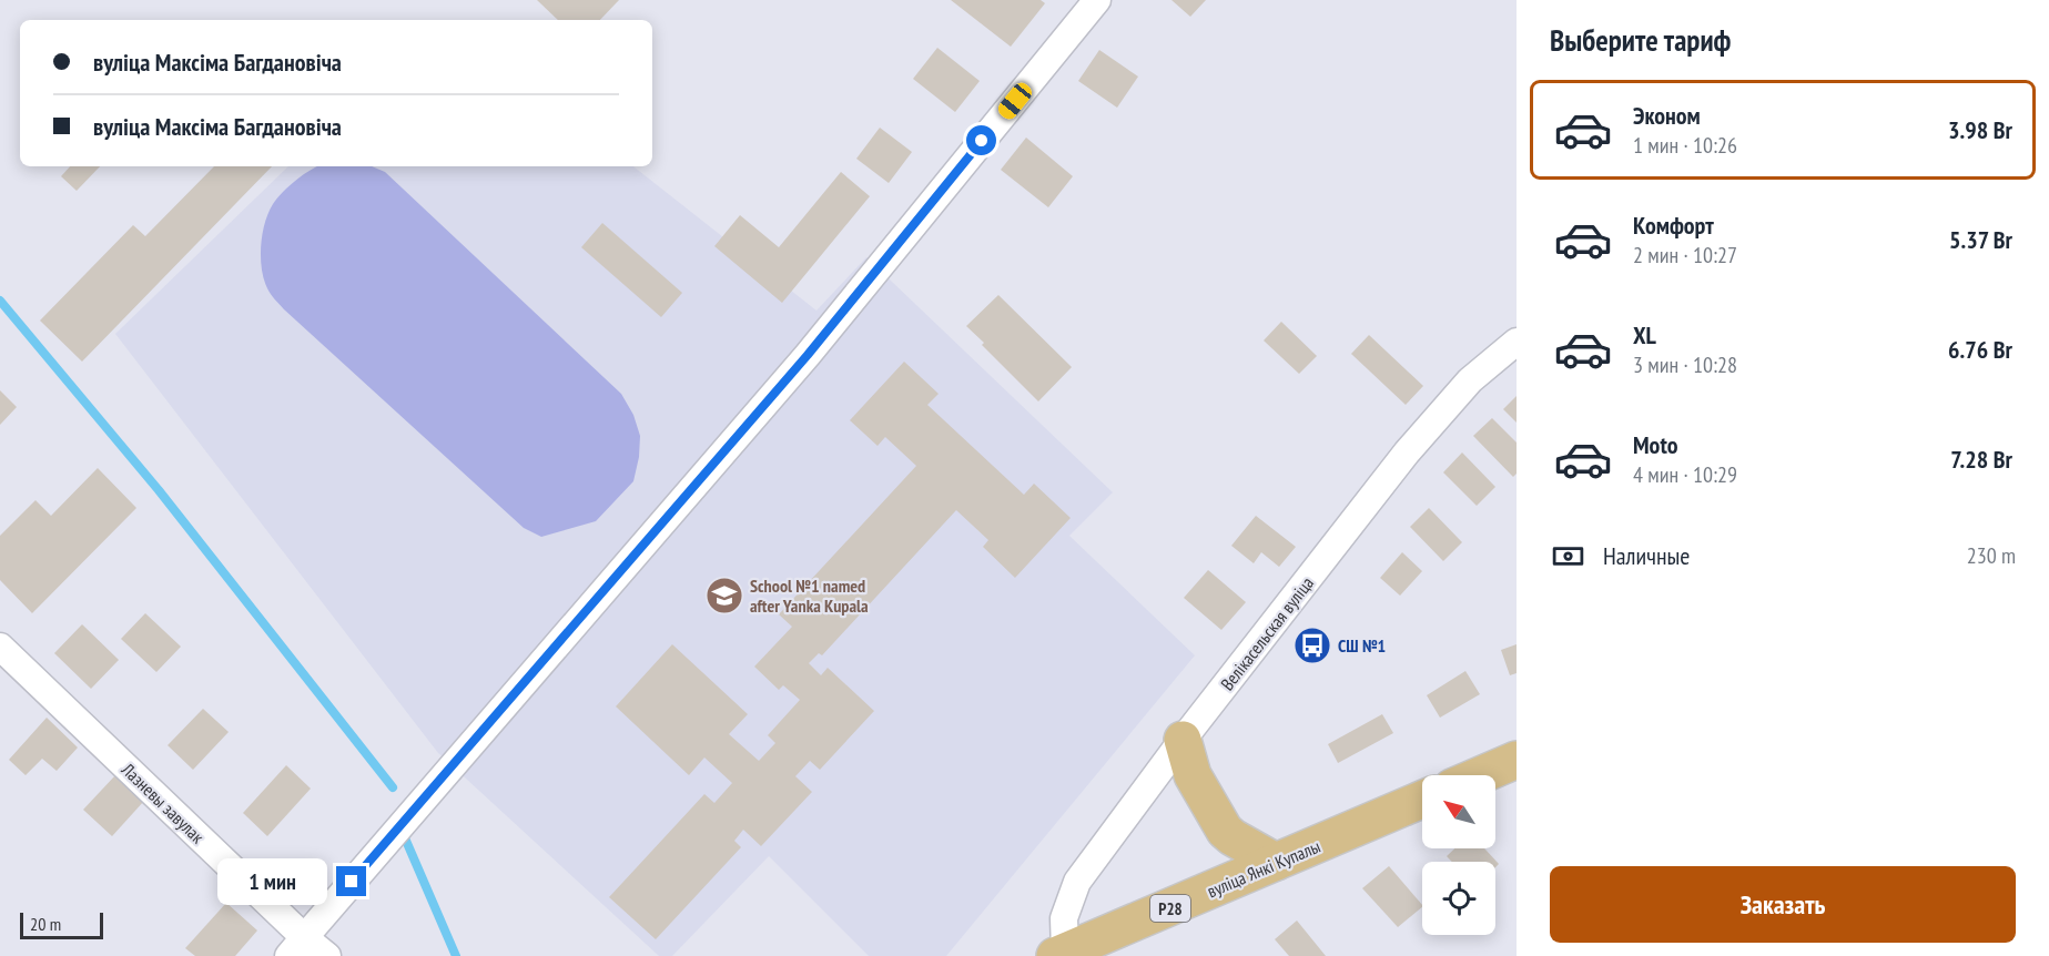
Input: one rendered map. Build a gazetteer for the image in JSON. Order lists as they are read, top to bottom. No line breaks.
{"streets":{"main road":["вуліца Янкі Купалы","Р28"],"street":["Велікасельская вуліца","Лазневы завулак"]},"crossings":[["Велікасельская вуліца","вуліца Янкі Купалы"]],"places":{"school or university":["School №1 named after Yanka Kupala"],"bus stop":["СШ №1"]},"scale_bar":"20 m","north":"top left","page":{"heading":"Выберите тариф","banner":["вуліца Максіма Багдановіча","вуліца Максіма Багдановіча"],"list":[{"name":"Эконом","note":"1 мин · 10:26","value":"3.98 Br"},{"name":"Комфорт","note":"2 мин · 10:27","value":"5.37 Br"},{"name":"XL","note":"3 мин · 10:28","value":"6.76 Br"},{"name":"Moto","note":"4 мин · 10:29","value":"7.28 Br"}],"pay":["Наличные","230 m"],"buttons":"Заказать","bubble":"1 мин","scale":"20 m"}}
